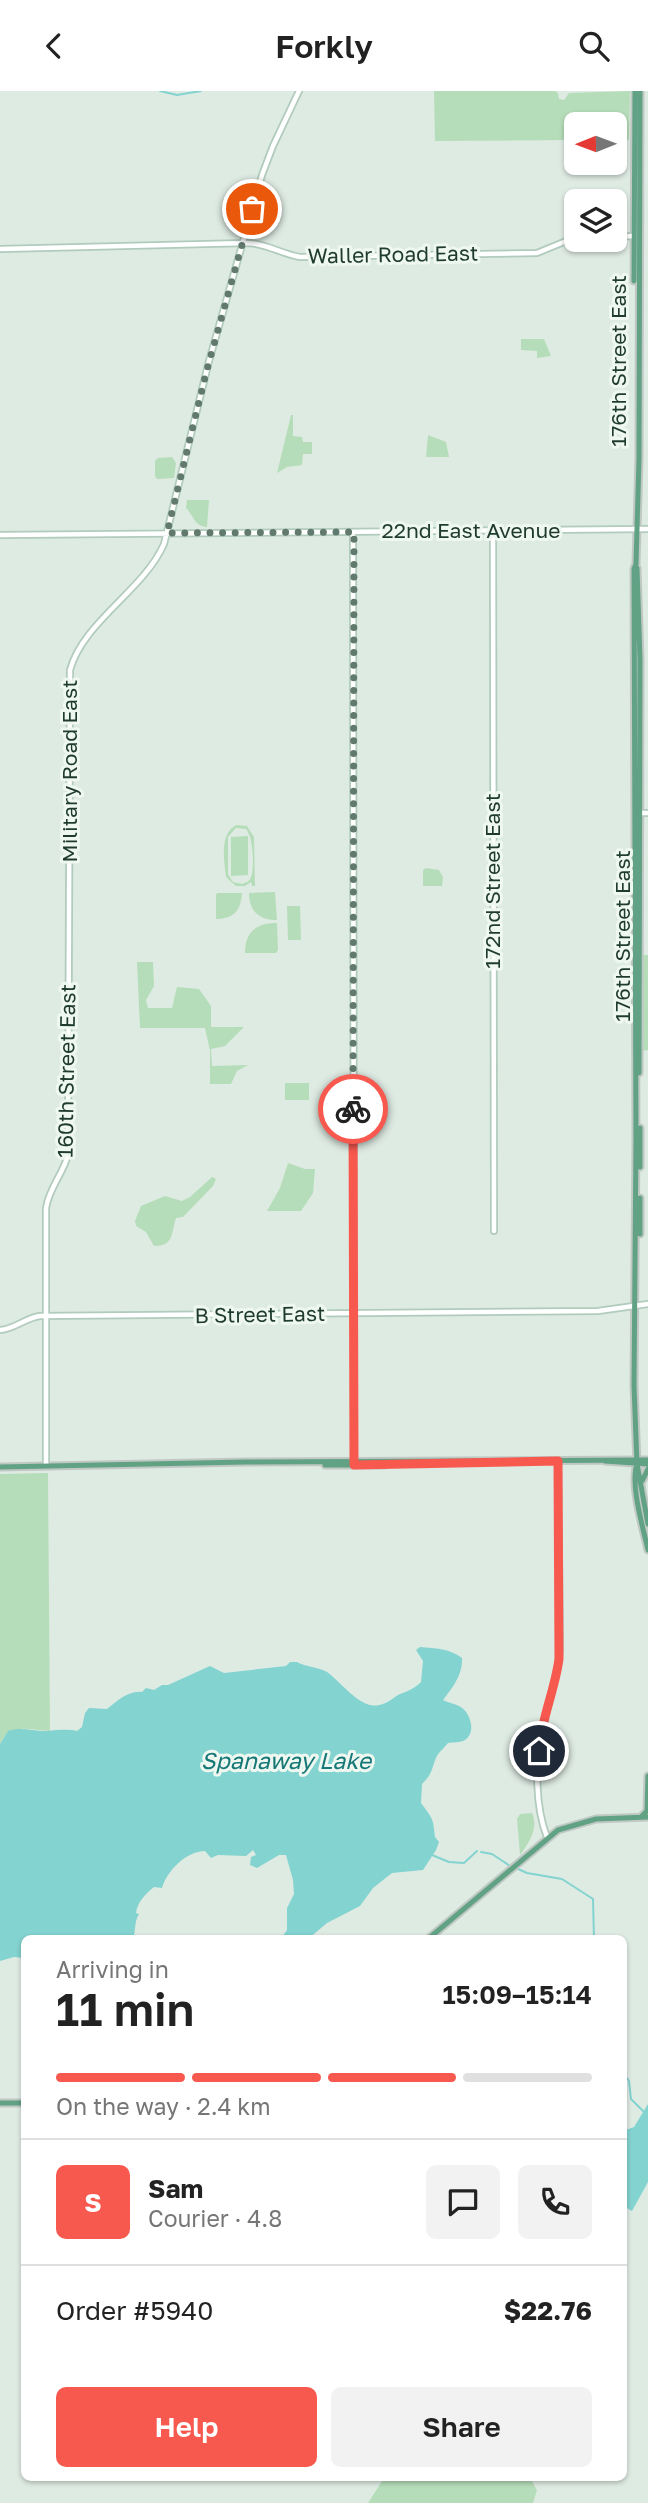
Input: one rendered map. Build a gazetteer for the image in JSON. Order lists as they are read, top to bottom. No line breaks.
{"streets":{"main road":["176th Street East"],"street":["Waller Road East","22nd East Avenue","Military Road East","172nd Street East","160th Street East","B Street East"]},"crossings":[["Waller Road East","Military Road East"],["176th Street East","22nd East Avenue"],["176th Street East","B Street East"],["22nd East Avenue","Military Road East"],["22nd East Avenue","172nd Street East"],["Military Road East","160th Street East"],["160th Street East","B Street East"]],"water":["Spanaway Lake"],"north":"left","page":{"header":"Forkly","heading":["11 min","Arriving in","15:09–15:14"],"panel":["Sam","Courier · 4.8","Order #5940","$22.76"],"bar":"On the way · 2.4 km","round":"S","buttons":["Help","Share"]}}
